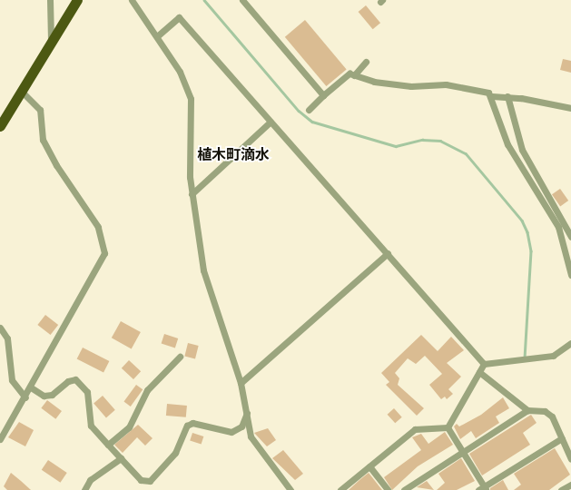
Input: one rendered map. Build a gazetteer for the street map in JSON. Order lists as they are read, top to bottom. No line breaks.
{"districts":["植木町滴水"]}
